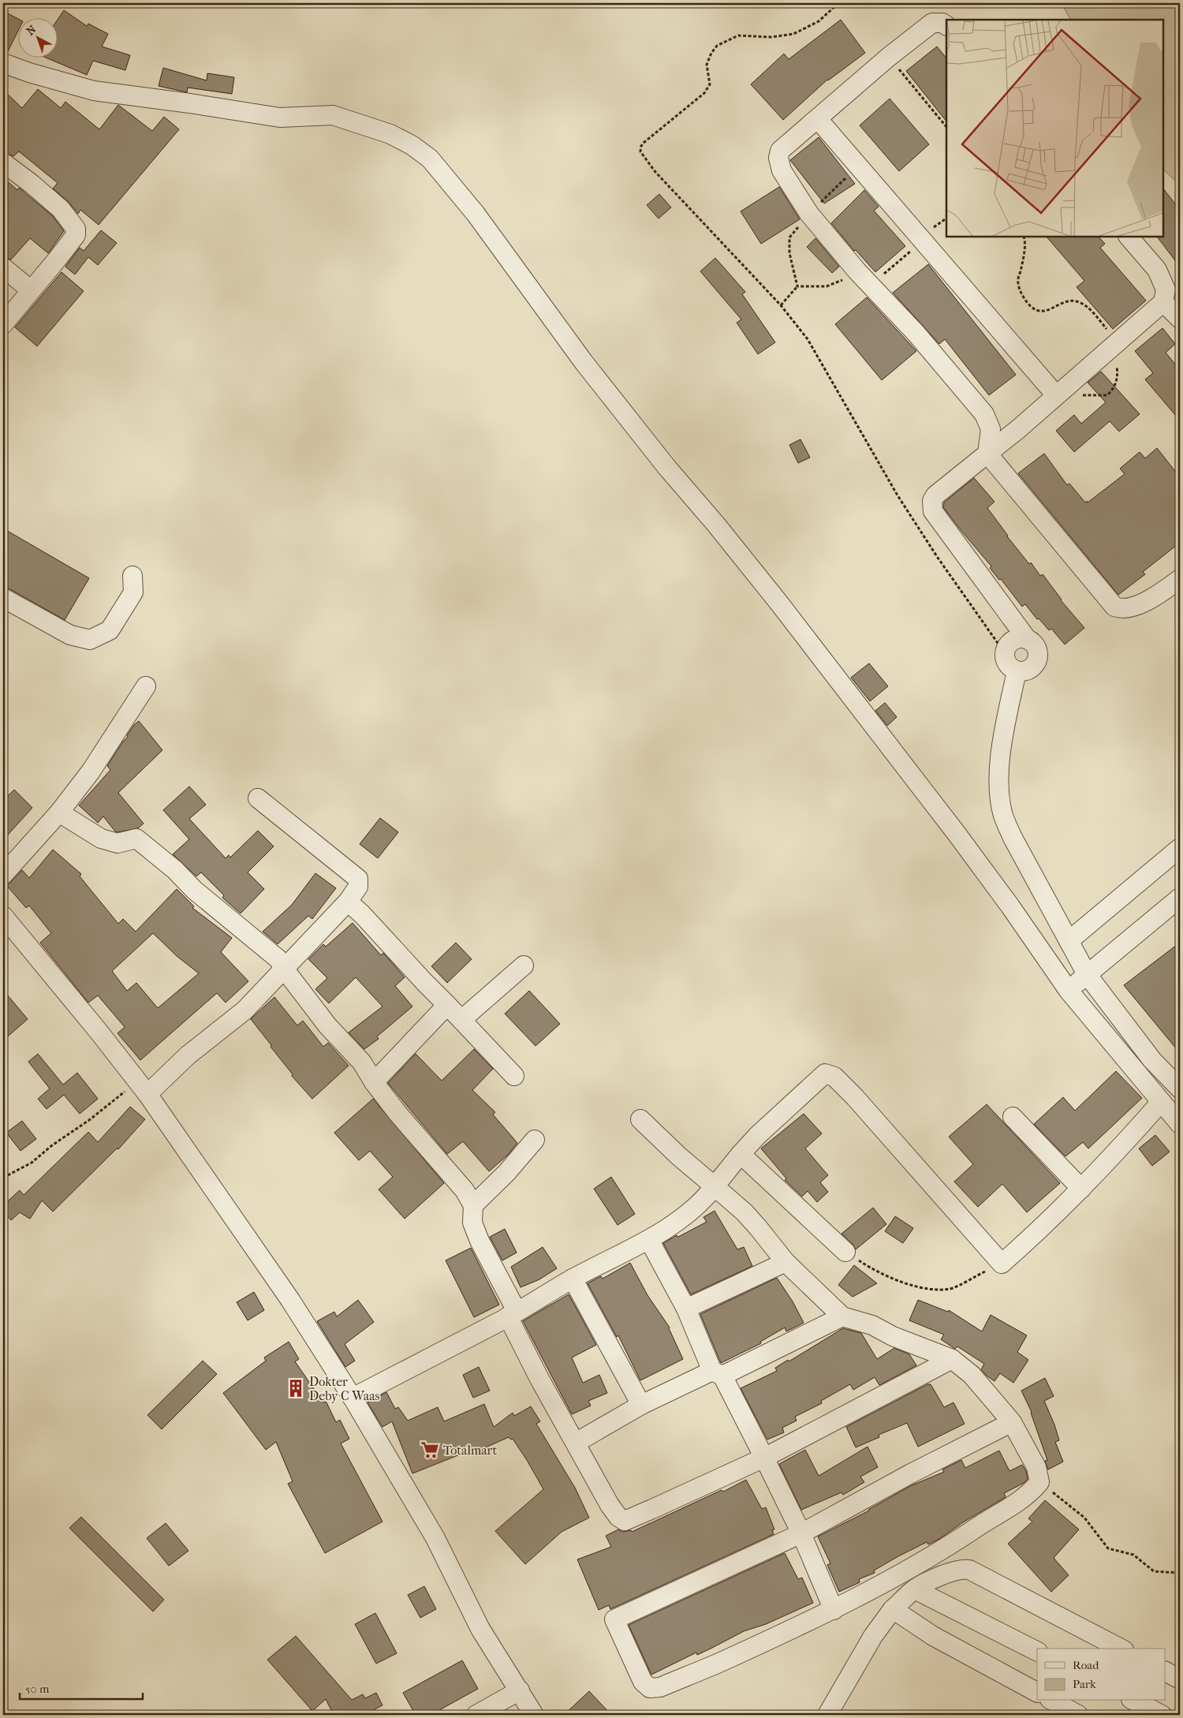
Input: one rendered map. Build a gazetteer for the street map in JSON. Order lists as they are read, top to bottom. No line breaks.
{"places":{"building":["Dokter Deby C Waas"],"supermarket":["Totalmart"]},"legend":["Road","Park"],"scale_bar":"50 m","north":"top left"}
